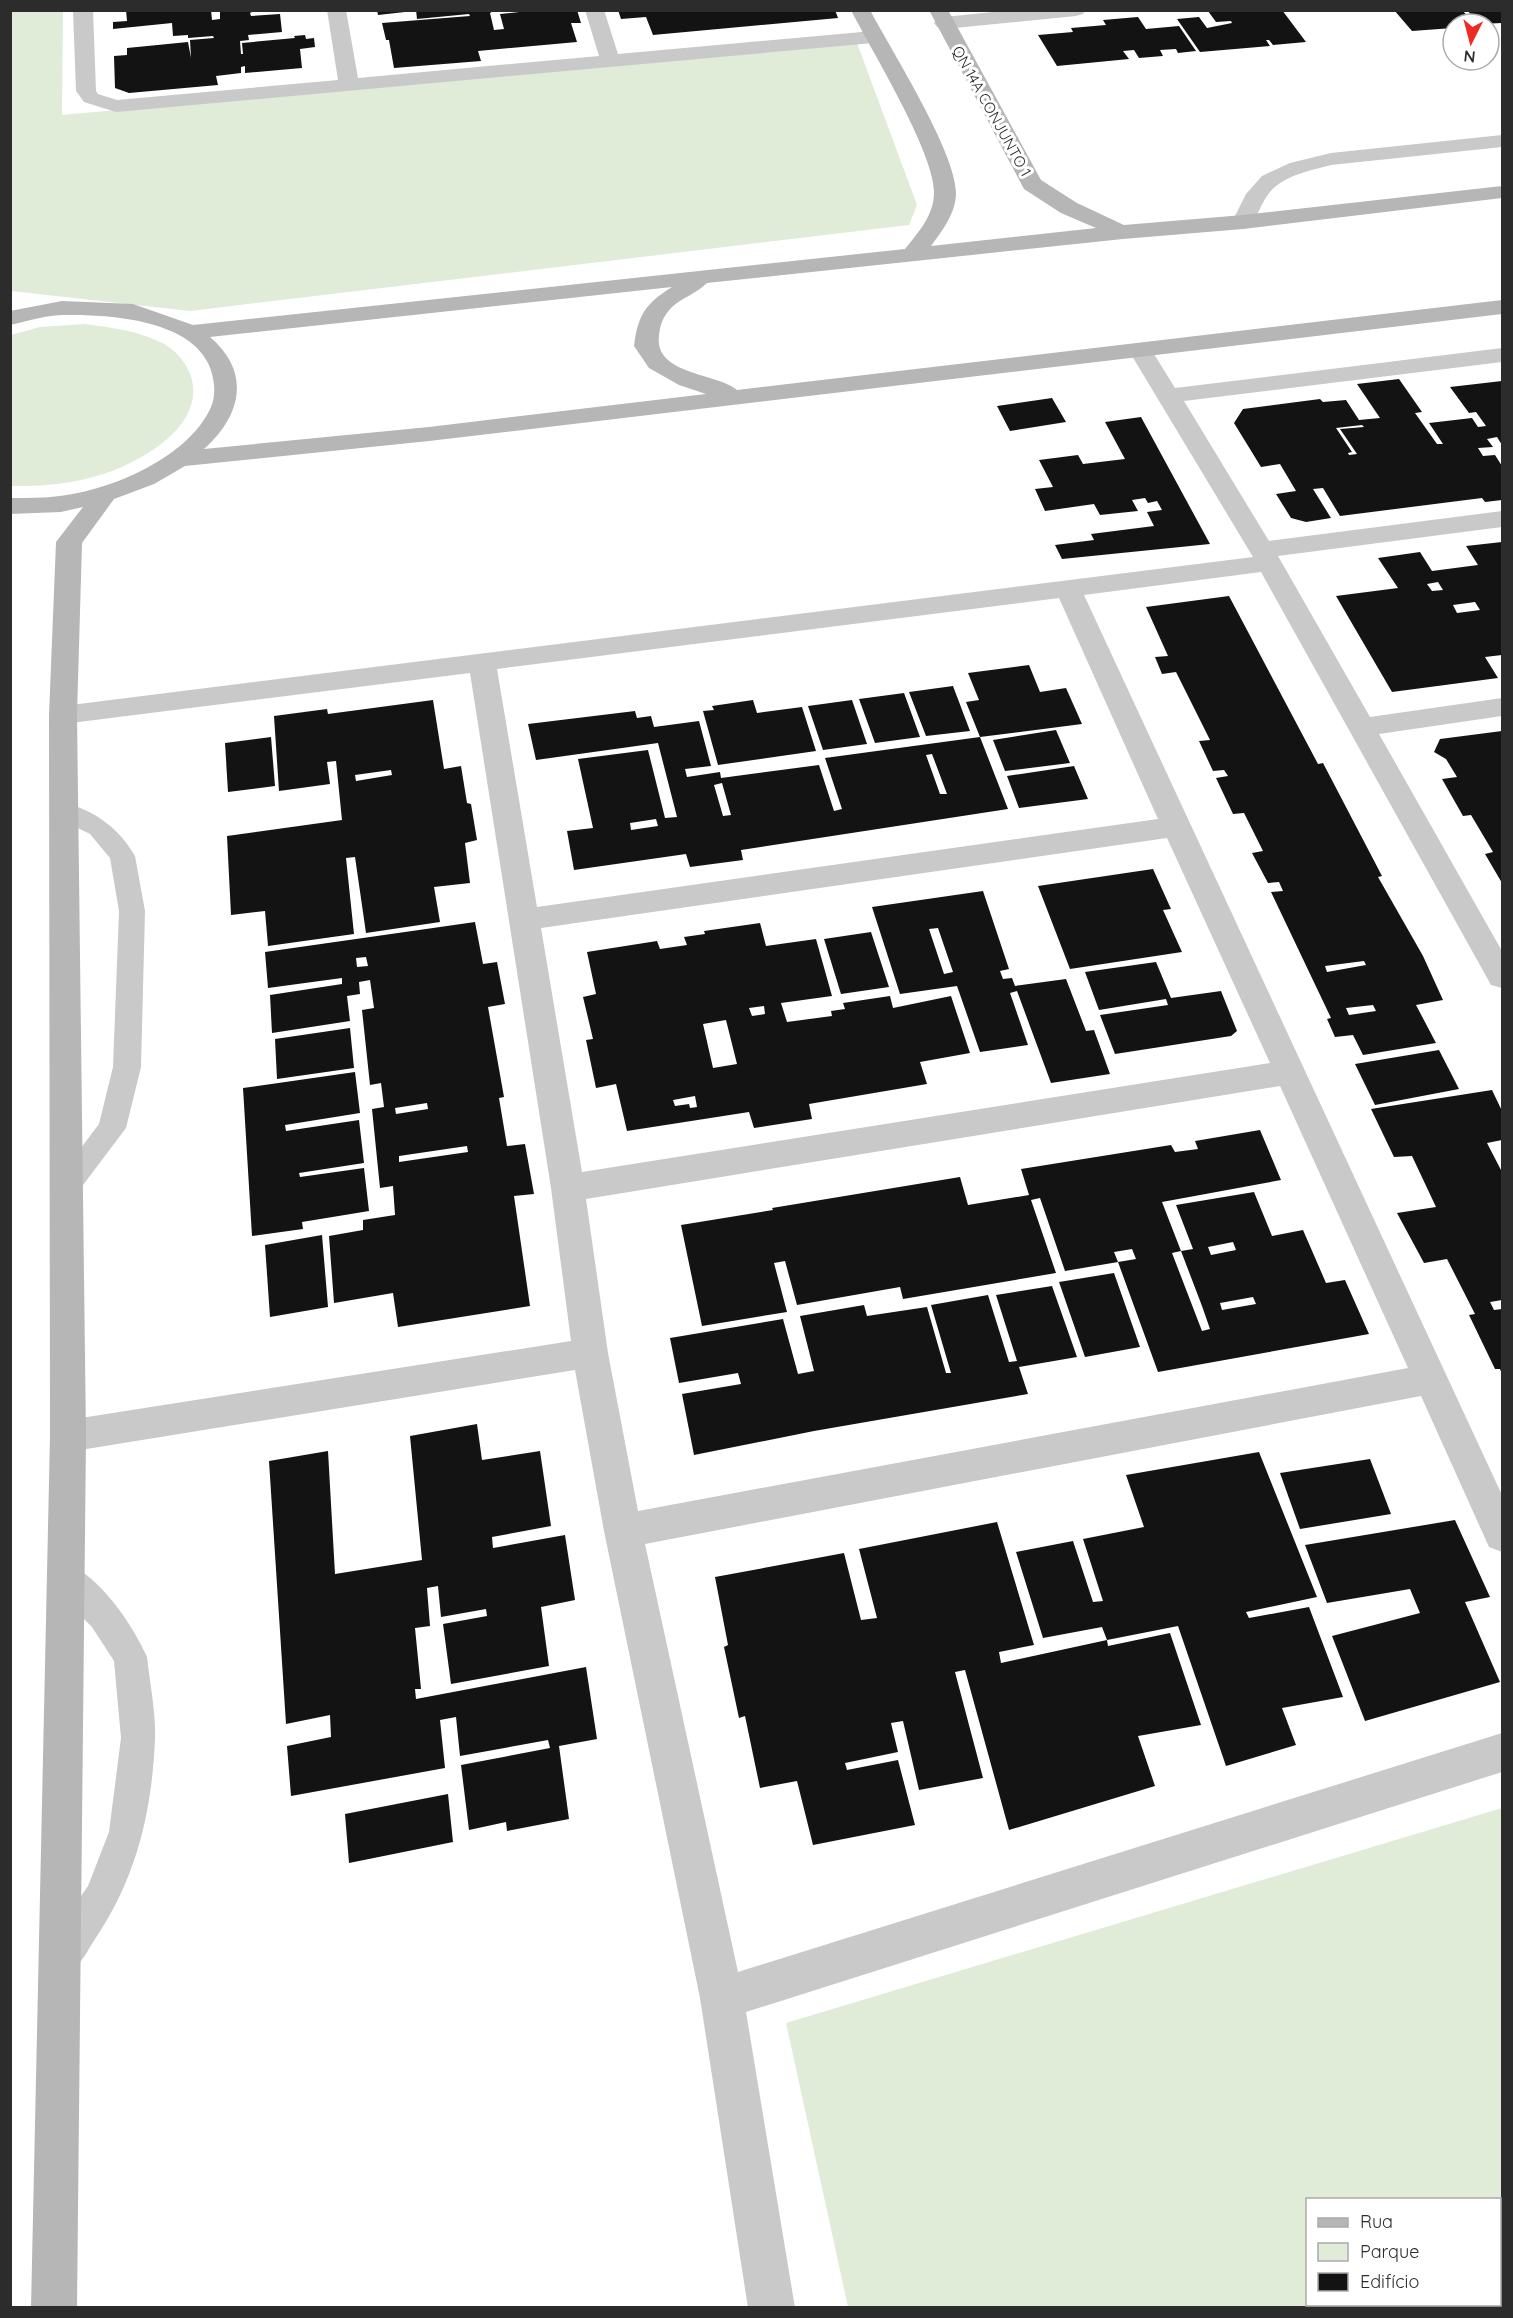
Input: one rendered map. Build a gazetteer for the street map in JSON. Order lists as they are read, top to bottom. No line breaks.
{"streets":{"main road":["QN 14A CONJUNTO 1"]},"legend":["Rua","Parque","Edifício"],"north":"bottom"}
